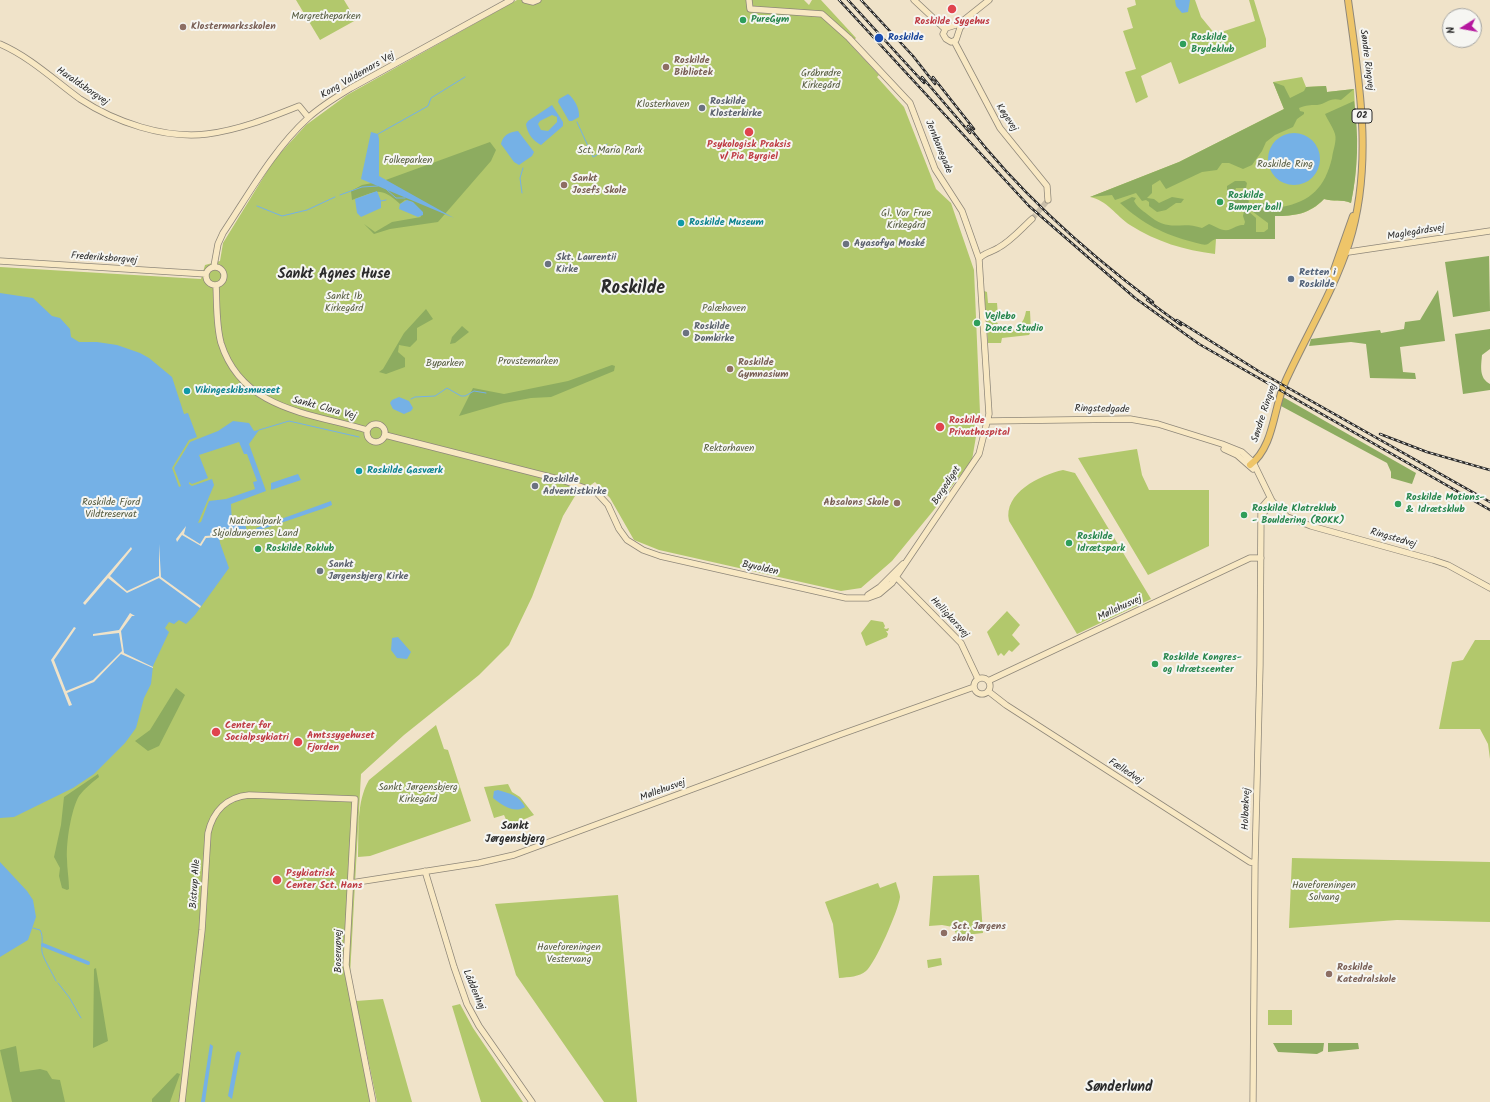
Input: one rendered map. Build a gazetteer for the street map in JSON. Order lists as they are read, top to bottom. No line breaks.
{"streets":{"main road":["Søndre Ringvej","O2"],"street":["Kong Valdemars Vej","Haraldsborgvej","Køgevej","Jernbanegade","Maglegårdsvej","Frederiksborgvej","Sankt Clara Vej","Ringstedgade","Borgediget","Ringstedvej","Byvolden","Møllehusvej","Helligkorsvej","Fælledvej","Holbækvej","Bistrup Alle","Boserupvej","Låddenhøj"]},"crossings":[["Søndre Ringvej","Maglegårdsvej"],["Søndre Ringvej","Ringstedgade"],["Søndre Ringvej","Ringstedvej"],["Kong Valdemars Vej","Haraldsborgvej"],["Kong Valdemars Vej","Frederiksborgvej"],["Kong Valdemars Vej","Sankt Clara Vej"],["Jernbanegade","Ringstedgade"],["Jernbanegade","Borgediget"],["Frederiksborgvej","Sankt Clara Vej"],["Sankt Clara Vej","Byvolden"],["Ringstedgade","Borgediget"],["Ringstedgade","Ringstedvej"],["Borgediget","Byvolden"],["Borgediget","Helligkorsvej"],["Ringstedvej","Holbækvej"],["Byvolden","Helligkorsvej"],["Møllehusvej","Helligkorsvej"],["Møllehusvej","Fælledvej"],["Møllehusvej","Holbækvej"],["Møllehusvej","Boserupvej"],["Møllehusvej","Låddenhøj"],["Helligkorsvej","Fælledvej"],["Fælledvej","Holbækvej"],["Bistrup Alle","Boserupvej"]],"districts":["Sankt Agnes Huse","Roskilde","Sankt Jørgensbjerg","Sønderlund"],"parks":["Margretheparken","Gråbrødre Kirkegård","Klosterhaven","Sct. Maria Park","Folkeparken","Roskilde Ring","Gl. Vor Frue Kirkegård","Sankt Ib Kirkegård","Palæhaven","Provstemarken","Byparken","Rektorhaven","Roskilde Fjord Vildtreservat","Nationalpark Skjoldungernes Land","Sankt Jørgensbjerg Kirkegård","Haveforeningen Solvang","Haveforeningen Vestervang"],"places":["Roskilde Sygehus","PureGym","Klostermarksskolen","Roskilde","Roskilde Brydeklub","Roskilde Bibliotek","Roskilde Klosterkirke","Psykologisk Praksis v/ Pia Byrgiel","Sankt Josefs Skole","Roskilde Bumper ball","Roskilde Museum","Ayasofya Moské","Skt. Laurentii Kirke","Retten i Roskilde","Vejlebo Dance Studio","Roskilde Domkirke","Roskilde Gymnasium","Vikingeskibsmuseet","Roskilde Privathospital","Roskilde Gasværk","Roskilde Adventistkirke","Absalons Skole","Roskilde Motions- & Idrætsklub","Roskilde Klatreklub - Bouldering (ROKK)","Roskilde Idrætspark","Roskilde Roklub","Sankt Jørgensbjerg Kirke","Roskilde Kongres- og Idrætscenter","Center for Socialpsykiatri","Amtssygehuset Fjorden","Psykiatrisk Center Sct. Hans","Sct. Jørgens skole","Roskilde Katedralskole"],"north":"left"}
